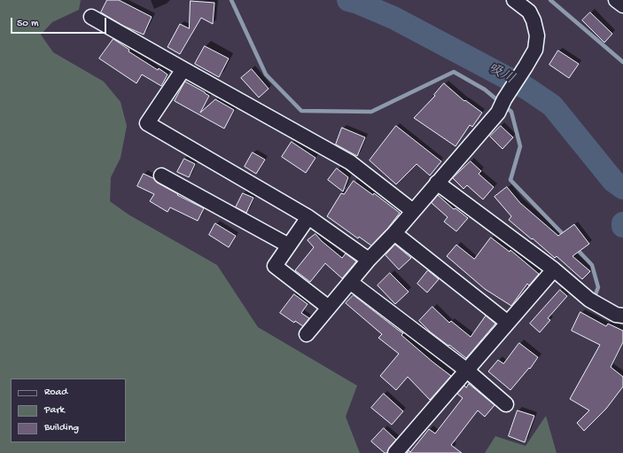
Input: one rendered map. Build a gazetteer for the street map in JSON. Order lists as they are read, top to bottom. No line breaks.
{"water":["吸川"],"legend":["Road","Park","Building"],"scale_bar":"50 m"}
